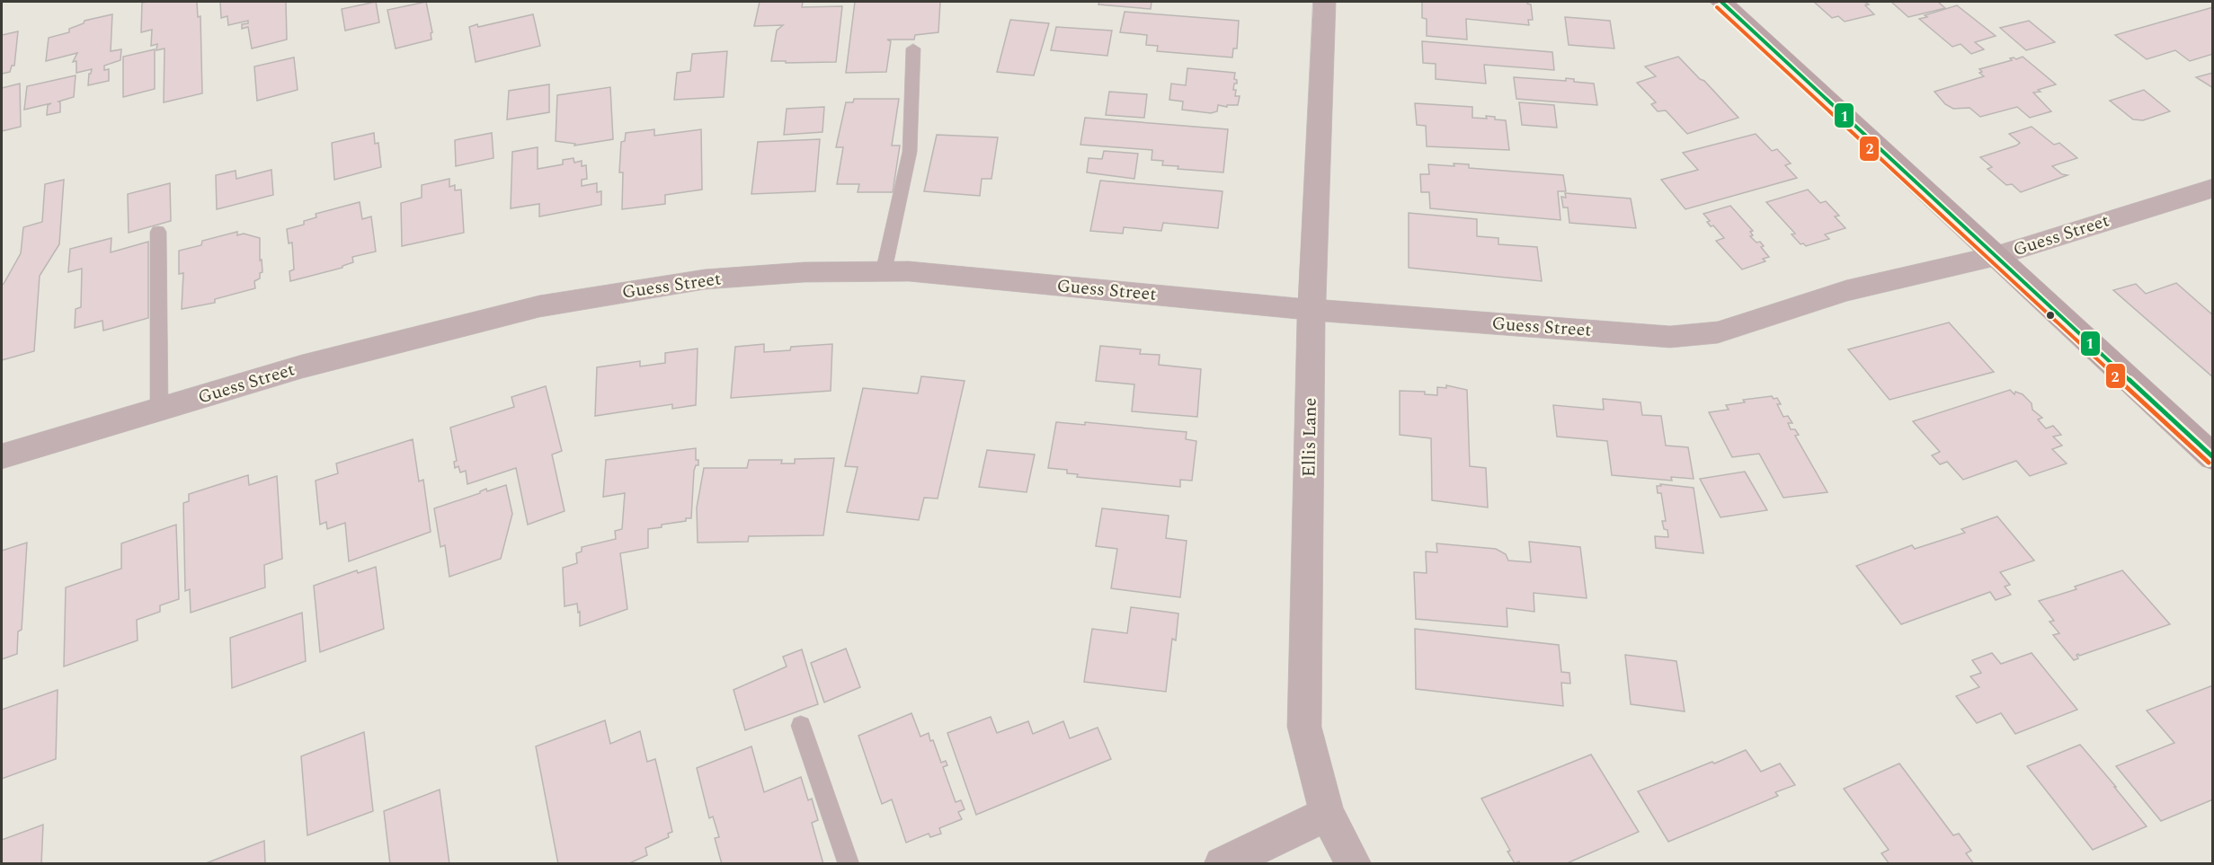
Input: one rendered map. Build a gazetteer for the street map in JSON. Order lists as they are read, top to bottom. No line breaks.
{"streets":{"street":["Guess Street","Ellis Lane"]},"crossings":[["Guess Street","Ellis Lane"]],"lines":["transit line 1","transit line 2"]}
